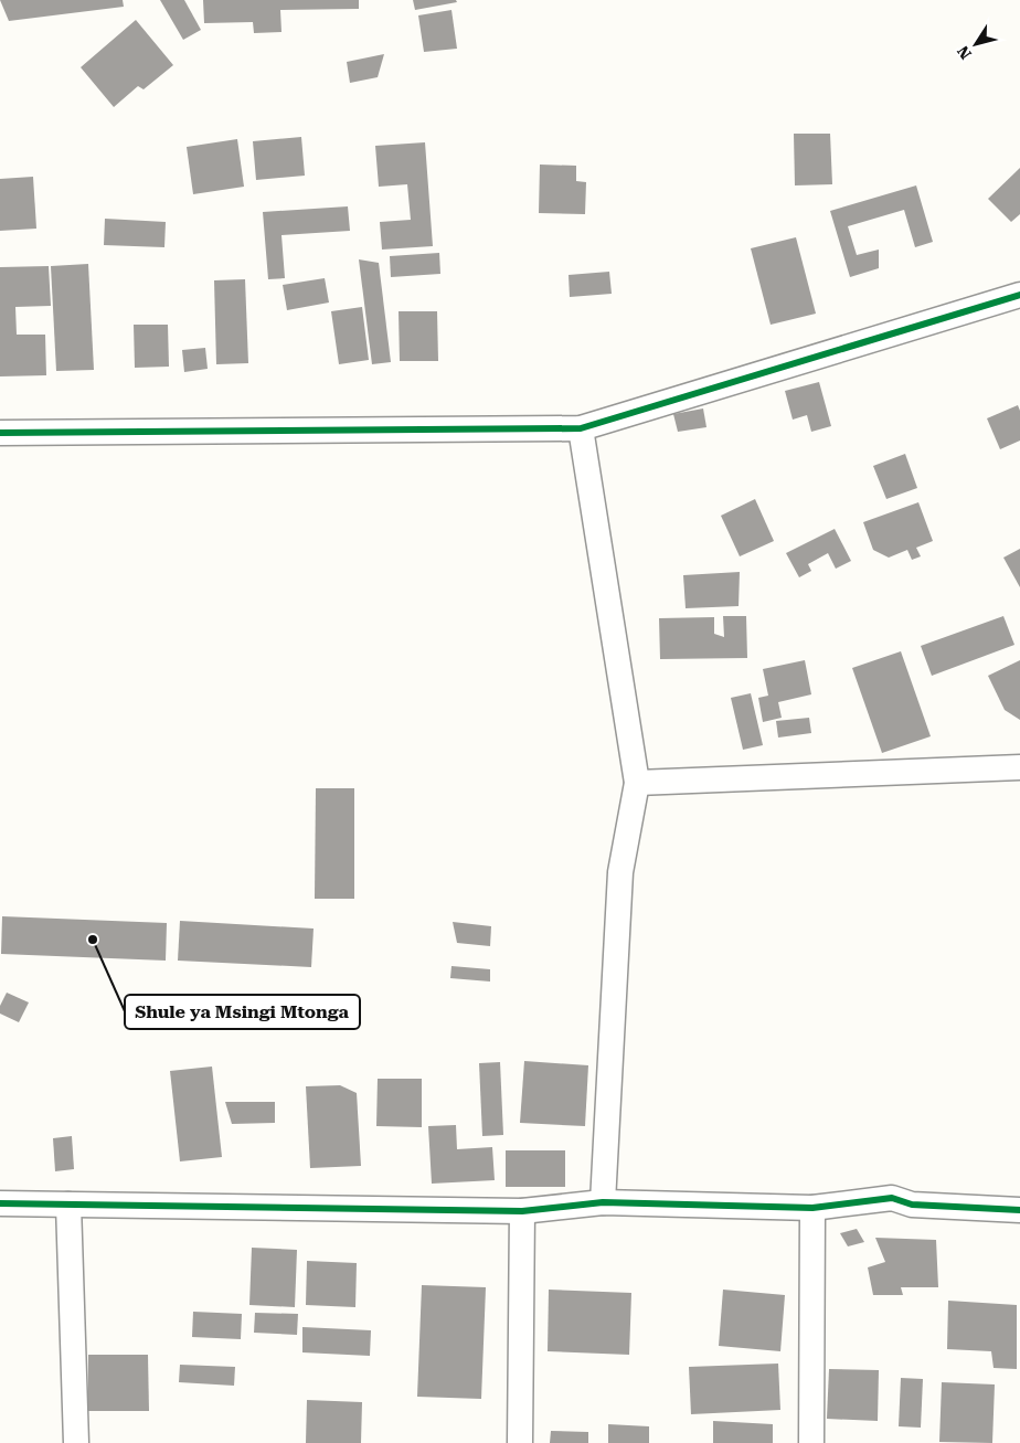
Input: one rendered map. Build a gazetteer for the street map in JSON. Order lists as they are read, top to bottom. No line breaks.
{"places":["Shule ya Msingi Mtonga"],"north":"bottom left"}
